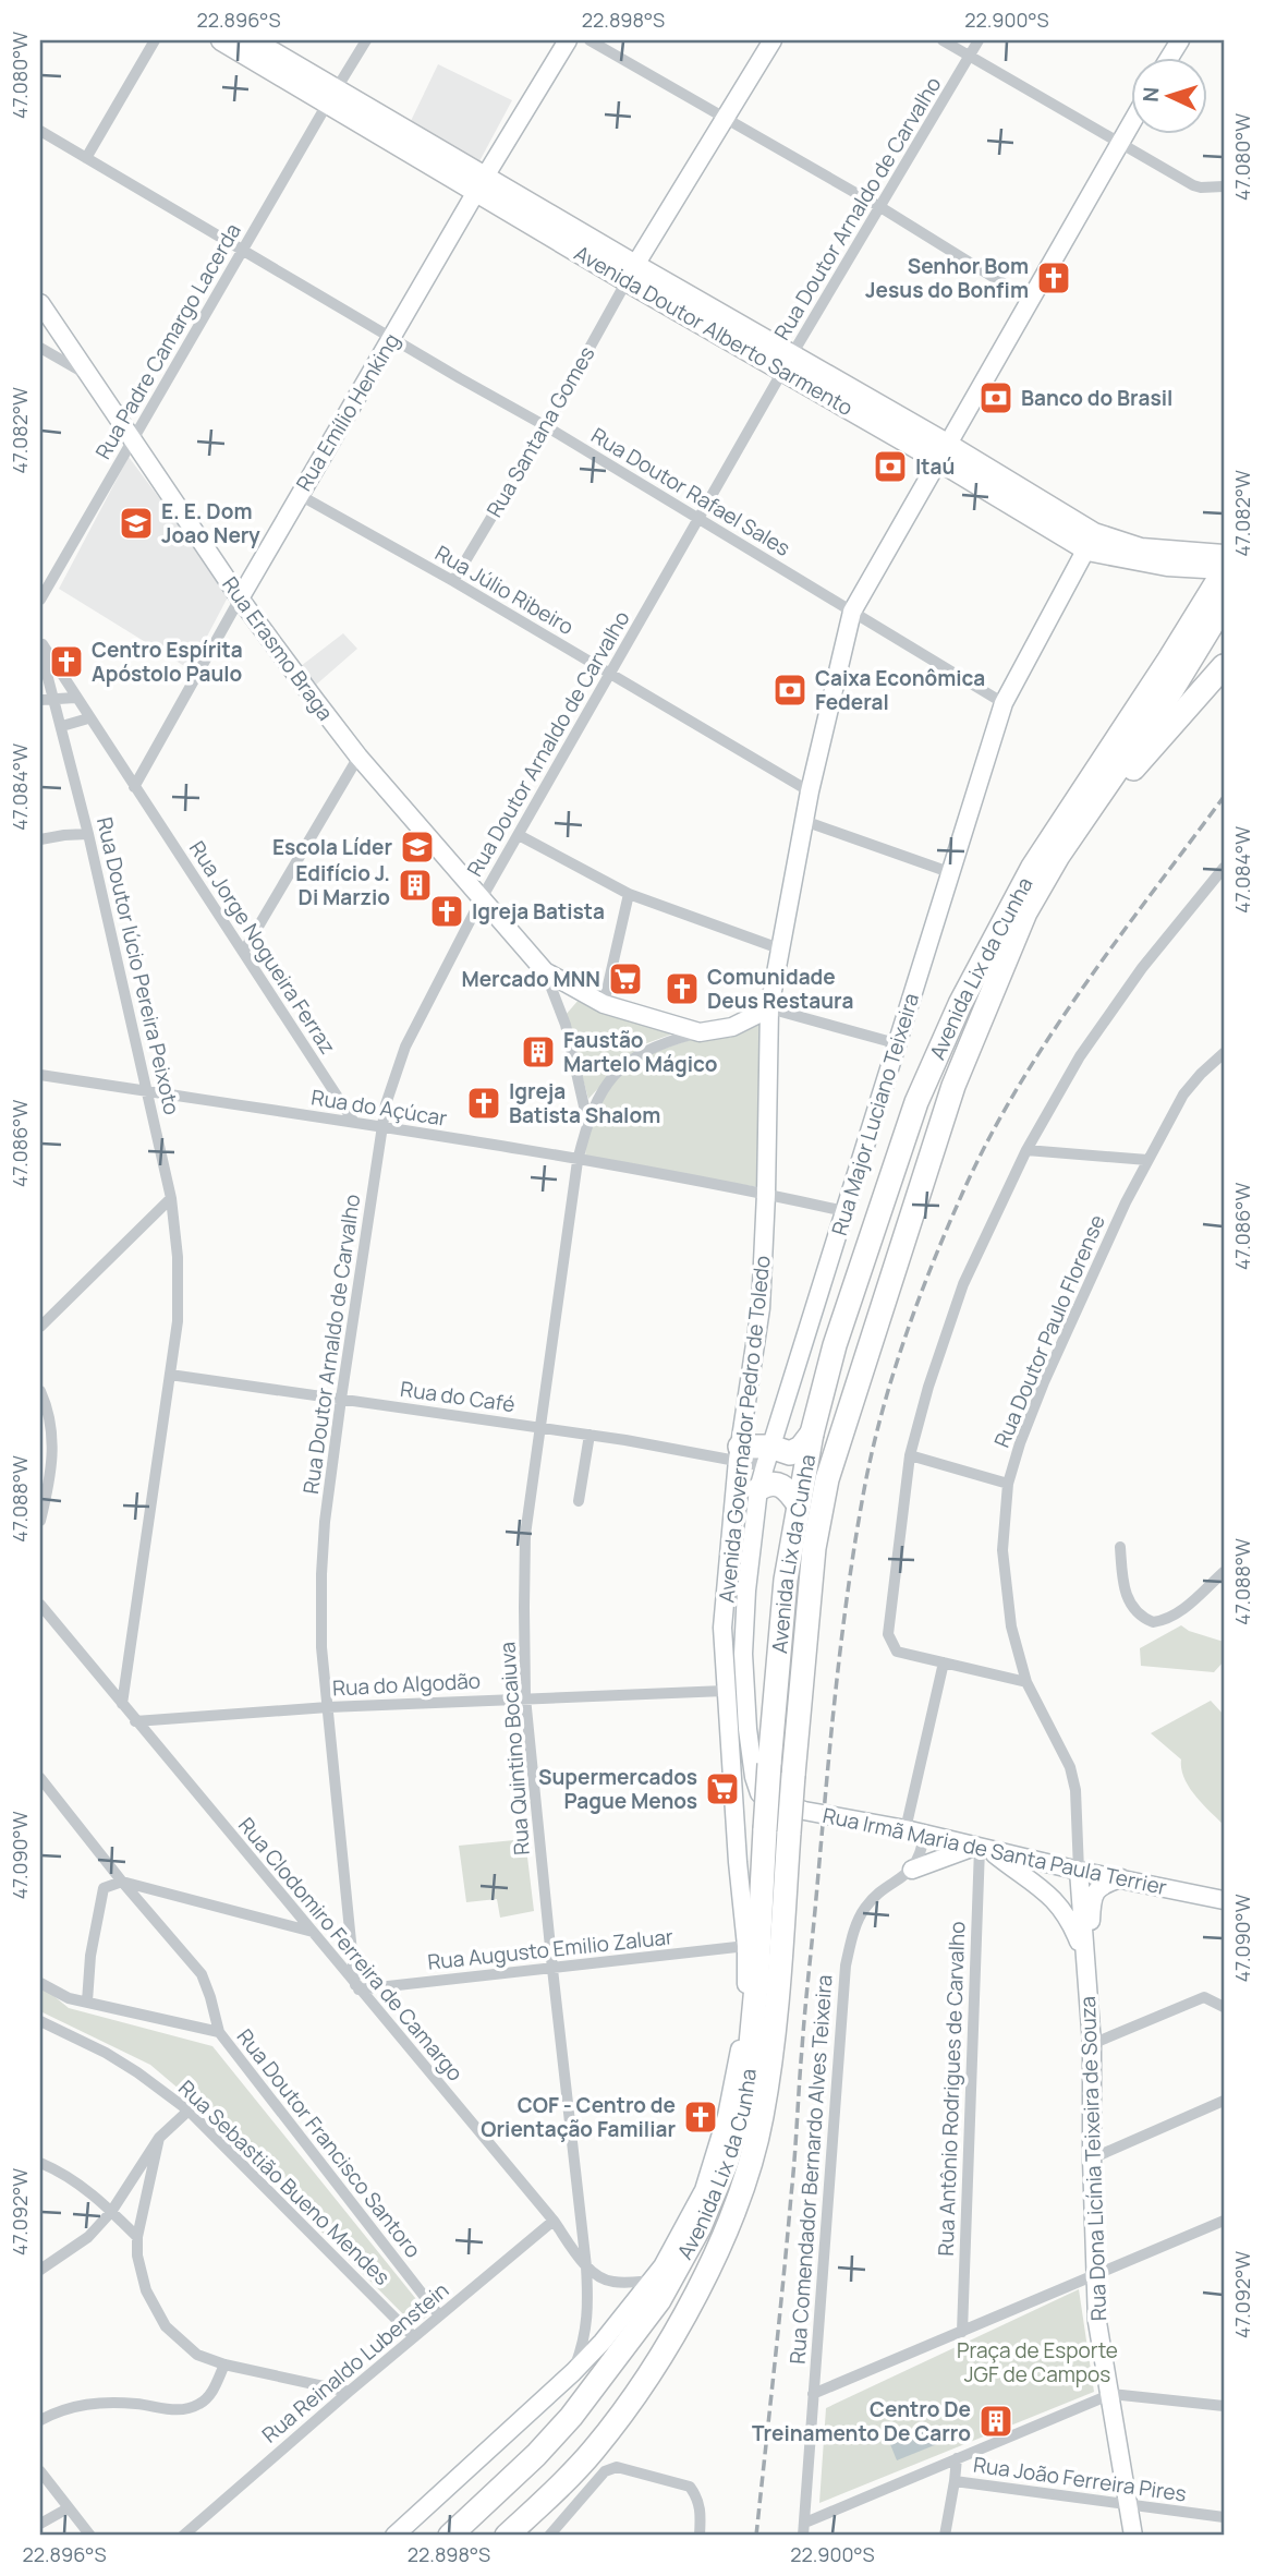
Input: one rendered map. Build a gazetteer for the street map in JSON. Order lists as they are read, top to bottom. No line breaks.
{"streets":{"highway":["Avenida Lix da Cunha"],"main road":["Avenida Doutor Alberto Sarmento","Rua Emílio Henking","Rua Santana Gomes","Rua Erasmo Braga","Rua Major Luciano Teixeira","Avenida Governador Pedro de Toledo","Rua Irmã Maria de Santa Paula Terrier","Rua Dona Licínia Teixeira de Souza"],"street":["Rua Doutor Arnaldo de Carvalho","Rua Padre Camargo Lacerda","Rua Doutor Rafael Sales","Rua Júlio Ribeiro","Rua Jorge Nogueira Ferraz","Rua Doutor lúcio Pereira Peixoto","Rua do Açúcar","Rua Doutor Paulo Florense","Rua do Café","Rua do Algodão","Rua Quintino Bocaiuva","Rua Clodomiro Ferreira de Camargo","Rua Augusto Emilio Zaluar","Rua Antônio Rodrigues de Carvalho","Rua Doutor Francisco Santoro","Rua Comendador Bernardo Alves Teixeira","Rua Sebastião Bueno Mendes","Rua Reinaldo Lubenstein","Rua João Ferreira Pires"]},"crossings":[["Rua Doutor Arnaldo de Carvalho","Avenida Doutor Alberto Sarmento"],["Rua Doutor Arnaldo de Carvalho","Rua Doutor Rafael Sales"],["Rua Doutor Arnaldo de Carvalho","Rua Júlio Ribeiro"],["Rua Doutor Arnaldo de Carvalho","Rua Erasmo Braga"],["Rua Doutor Arnaldo de Carvalho","Rua do Açúcar"],["Rua Doutor Arnaldo de Carvalho","Rua do Café"],["Rua Doutor Arnaldo de Carvalho","Rua do Algodão"],["Rua Doutor Arnaldo de Carvalho","Rua Clodomiro Ferreira de Camargo"],["Rua Doutor Arnaldo de Carvalho","Rua Augusto Emilio Zaluar"],["Avenida Doutor Alberto Sarmento","Rua Padre Camargo Lacerda"],["Avenida Doutor Alberto Sarmento","Rua Emílio Henking"],["Avenida Doutor Alberto Sarmento","Rua Santana Gomes"],["Avenida Doutor Alberto Sarmento","Avenida Lix da Cunha"],["Avenida Doutor Alberto Sarmento","Rua Major Luciano Teixeira"],["Avenida Doutor Alberto Sarmento","Avenida Governador Pedro de Toledo"],["Rua Padre Camargo Lacerda","Rua Doutor Rafael Sales"],["Rua Padre Camargo Lacerda","Rua Erasmo Braga"],["Rua Emílio Henking","Rua Doutor Rafael Sales"],["Rua Emílio Henking","Rua Júlio Ribeiro"],["Rua Emílio Henking","Rua Erasmo Braga"],["Rua Emílio Henking","Rua Jorge Nogueira Ferraz"],["Rua Santana Gomes","Rua Doutor Rafael Sales"],["Rua Santana Gomes","Rua Júlio Ribeiro"],["Rua Doutor Rafael Sales","Rua Major Luciano Teixeira"],["Rua Doutor Rafael Sales","Avenida Governador Pedro de Toledo"],["Rua Júlio Ribeiro","Avenida Governador Pedro de Toledo"],["Rua Erasmo Braga","Avenida Governador Pedro de Toledo"],["Rua Erasmo Braga","Rua Quintino Bocaiuva"],["Rua Jorge Nogueira Ferraz","Rua do Açúcar"],["Rua Doutor lúcio Pereira Peixoto","Rua do Açúcar"],["Rua Doutor lúcio Pereira Peixoto","Rua do Café"],["Rua Doutor lúcio Pereira Peixoto","Rua Clodomiro Ferreira de Camargo"],["Rua do Açúcar","Rua Major Luciano Teixeira"],["Rua do Açúcar","Avenida Governador Pedro de Toledo"],["Rua do Açúcar","Rua Quintino Bocaiuva"],["Rua Major Luciano Teixeira","Avenida Governador Pedro de Toledo"],["Rua Major Luciano Teixeira","Rua Irmã Maria de Santa Paula Terrier"],["Rua Doutor Paulo Florense","Rua Irmã Maria de Santa Paula Terrier"],["Rua Doutor Paulo Florense","Rua Dona Licínia Teixeira de Souza"],["Rua do Café","Avenida Governador Pedro de Toledo"],["Rua do Café","Rua Quintino Bocaiuva"],["Avenida Governador Pedro de Toledo","Rua do Algodão"],["Avenida Governador Pedro de Toledo","Rua Quintino Bocaiuva"],["Avenida Governador Pedro de Toledo","Rua Augusto Emilio Zaluar"],["Rua do Algodão","Rua Quintino Bocaiuva"],["Rua do Algodão","Rua Clodomiro Ferreira de Camargo"],["Rua Quintino Bocaiuva","Rua Clodomiro Ferreira de Camargo"],["Rua Quintino Bocaiuva","Rua Augusto Emilio Zaluar"],["Rua Irmã Maria de Santa Paula Terrier","Rua Antônio Rodrigues de Carvalho"],["Rua Irmã Maria de Santa Paula Terrier","Rua Dona Licínia Teixeira de Souza"],["Rua Clodomiro Ferreira de Camargo","Rua Augusto Emilio Zaluar"],["Rua Clodomiro Ferreira de Camargo","Rua Reinaldo Lubenstein"],["Rua Doutor Francisco Santoro","Rua Reinaldo Lubenstein"],["Rua Dona Licínia Teixeira de Souza","Rua João Ferreira Pires"],["Rua Sebastião Bueno Mendes","Rua Reinaldo Lubenstein"]],"parks":["Praça de Esporte JGF de Campos"],"places":{"church":["Senhor Bom Jesus do Bonfim","Centro Espírita Apóstolo Paulo","Igreja Batista","Comunidade Deus Restaura","Igreja Batista Shalom","COF - Centro de Orientação Familiar"],"bank":["Banco do Brasil","Itaú","Caixa Econômica Federal"],"school or university":["E. E. Dom Joao Nery","Escola Líder"],"building":["Edifício J. Di Marzio","Faustão Martelo Mágico","Centro De Treinamento De Carro"],"supermarket":["Mercado MNN","Supermercados Pague Menos"]},"north":"left","coordinates":["22.896°S","22.898°S","22.900°S","47.080°W","47.082°W","47.084°W","47.086°W","47.088°W","47.090°W","47.092°W"]}
